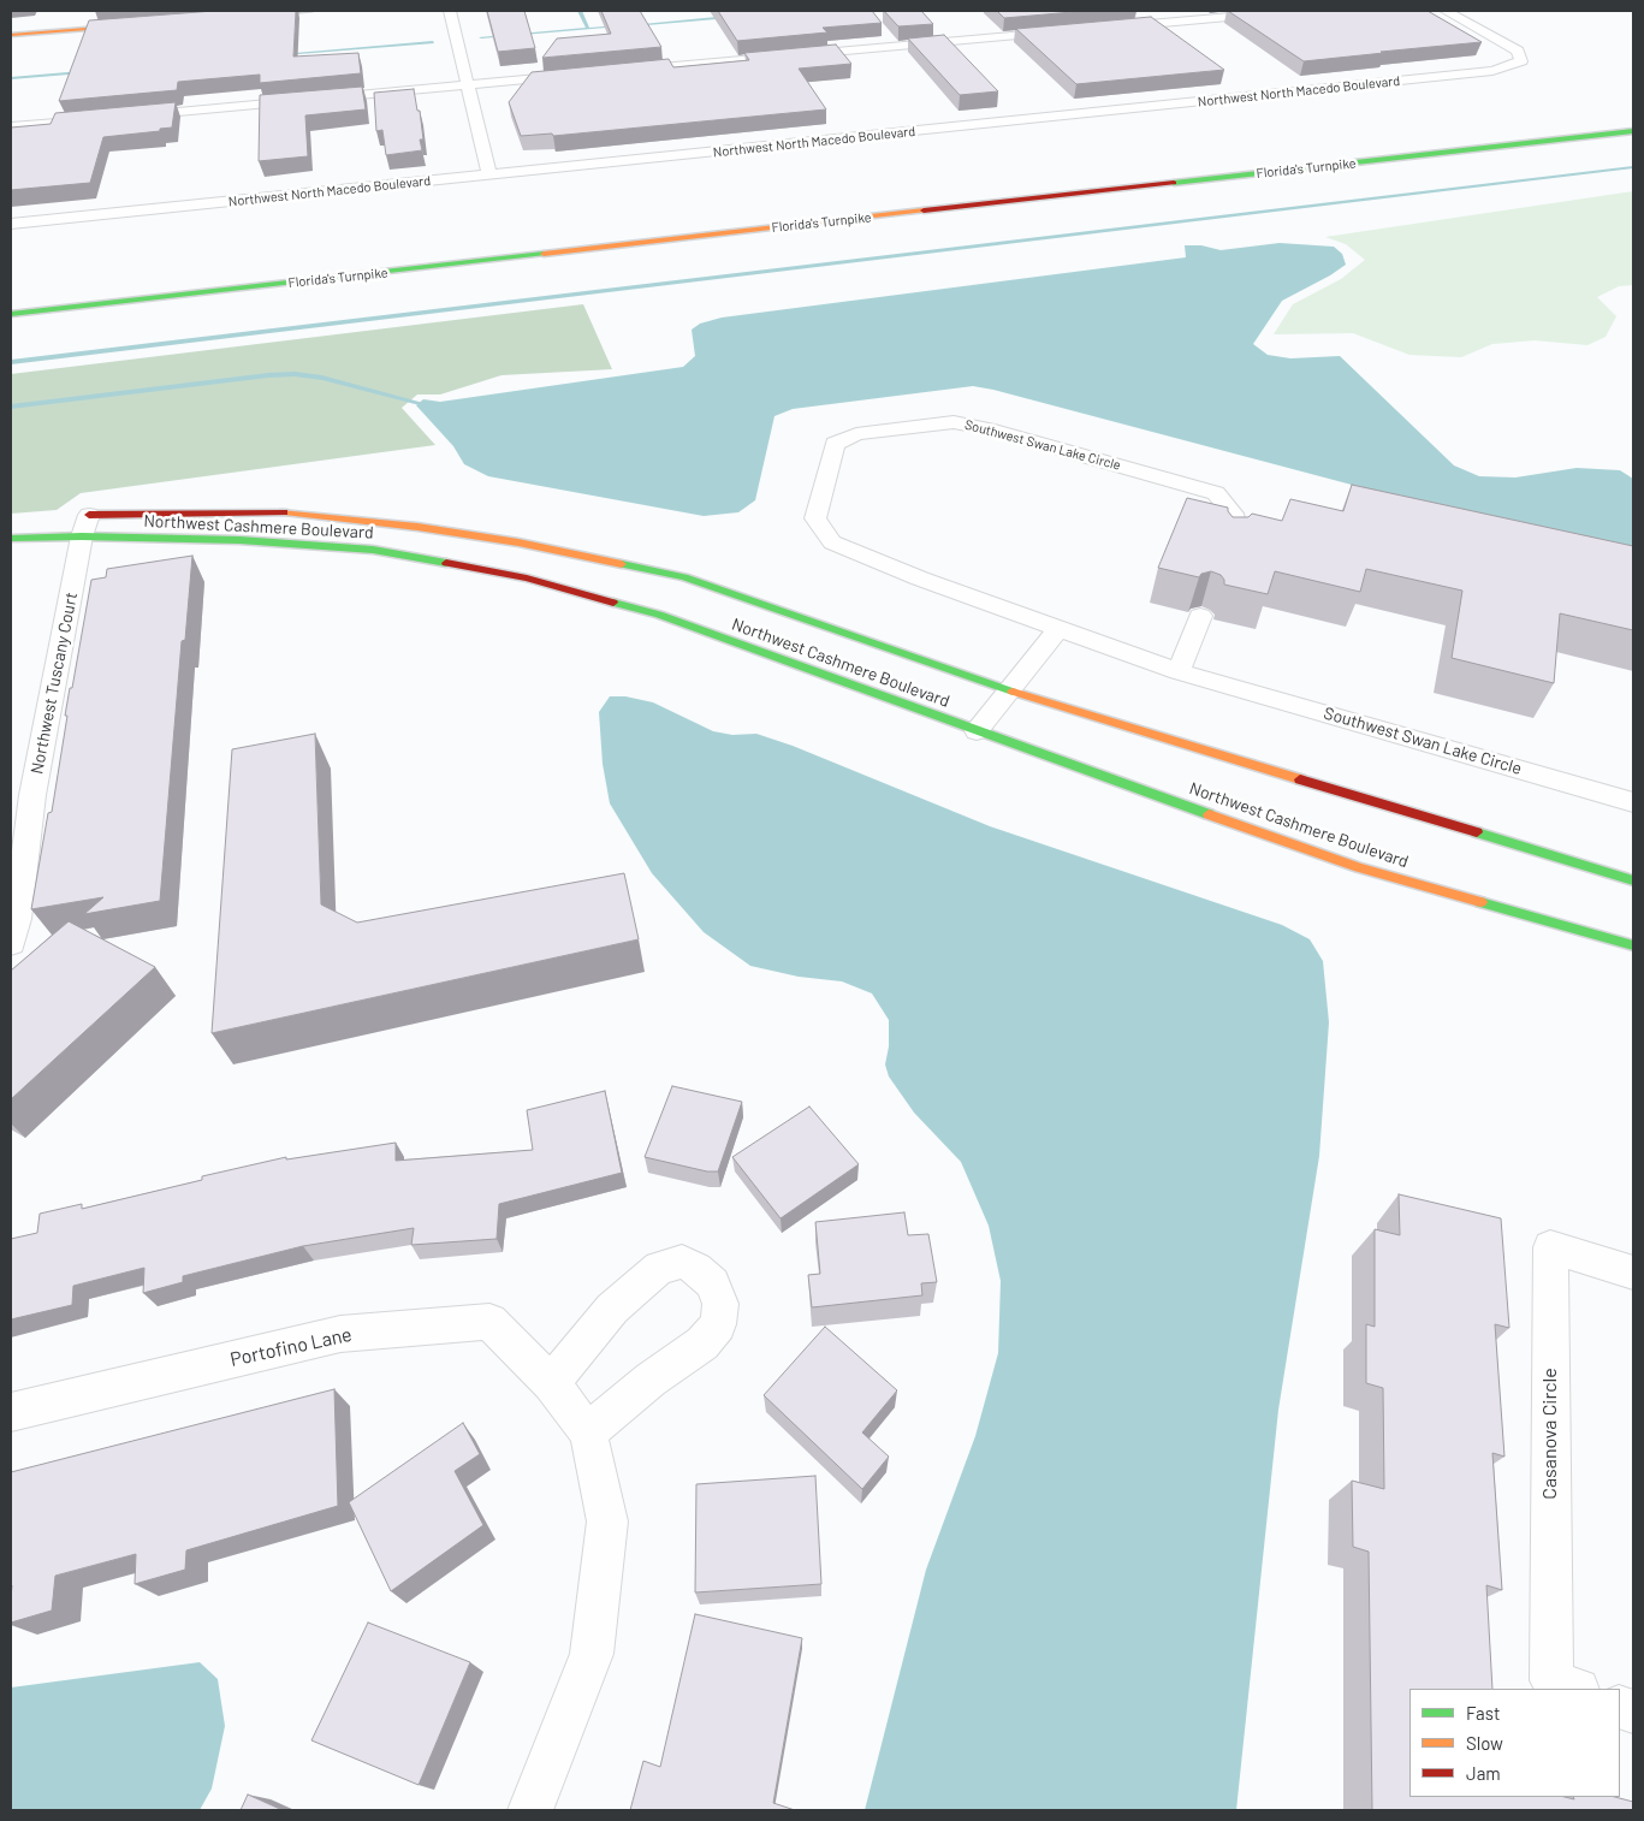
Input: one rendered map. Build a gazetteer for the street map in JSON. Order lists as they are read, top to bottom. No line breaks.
{"streets":{"main road":["Florida's Turnpike","Northwest Cashmere Boulevard"],"street":["Northwest North Macedo Boulevard","Southwest Swan Lake Circle","Northwest Tuscany Court","Portofino Lane","Casanova Circle"]},"crossings":[["Northwest Cashmere Boulevard","Northwest Tuscany Court"]],"legend":["Fast","Slow","Jam"]}
